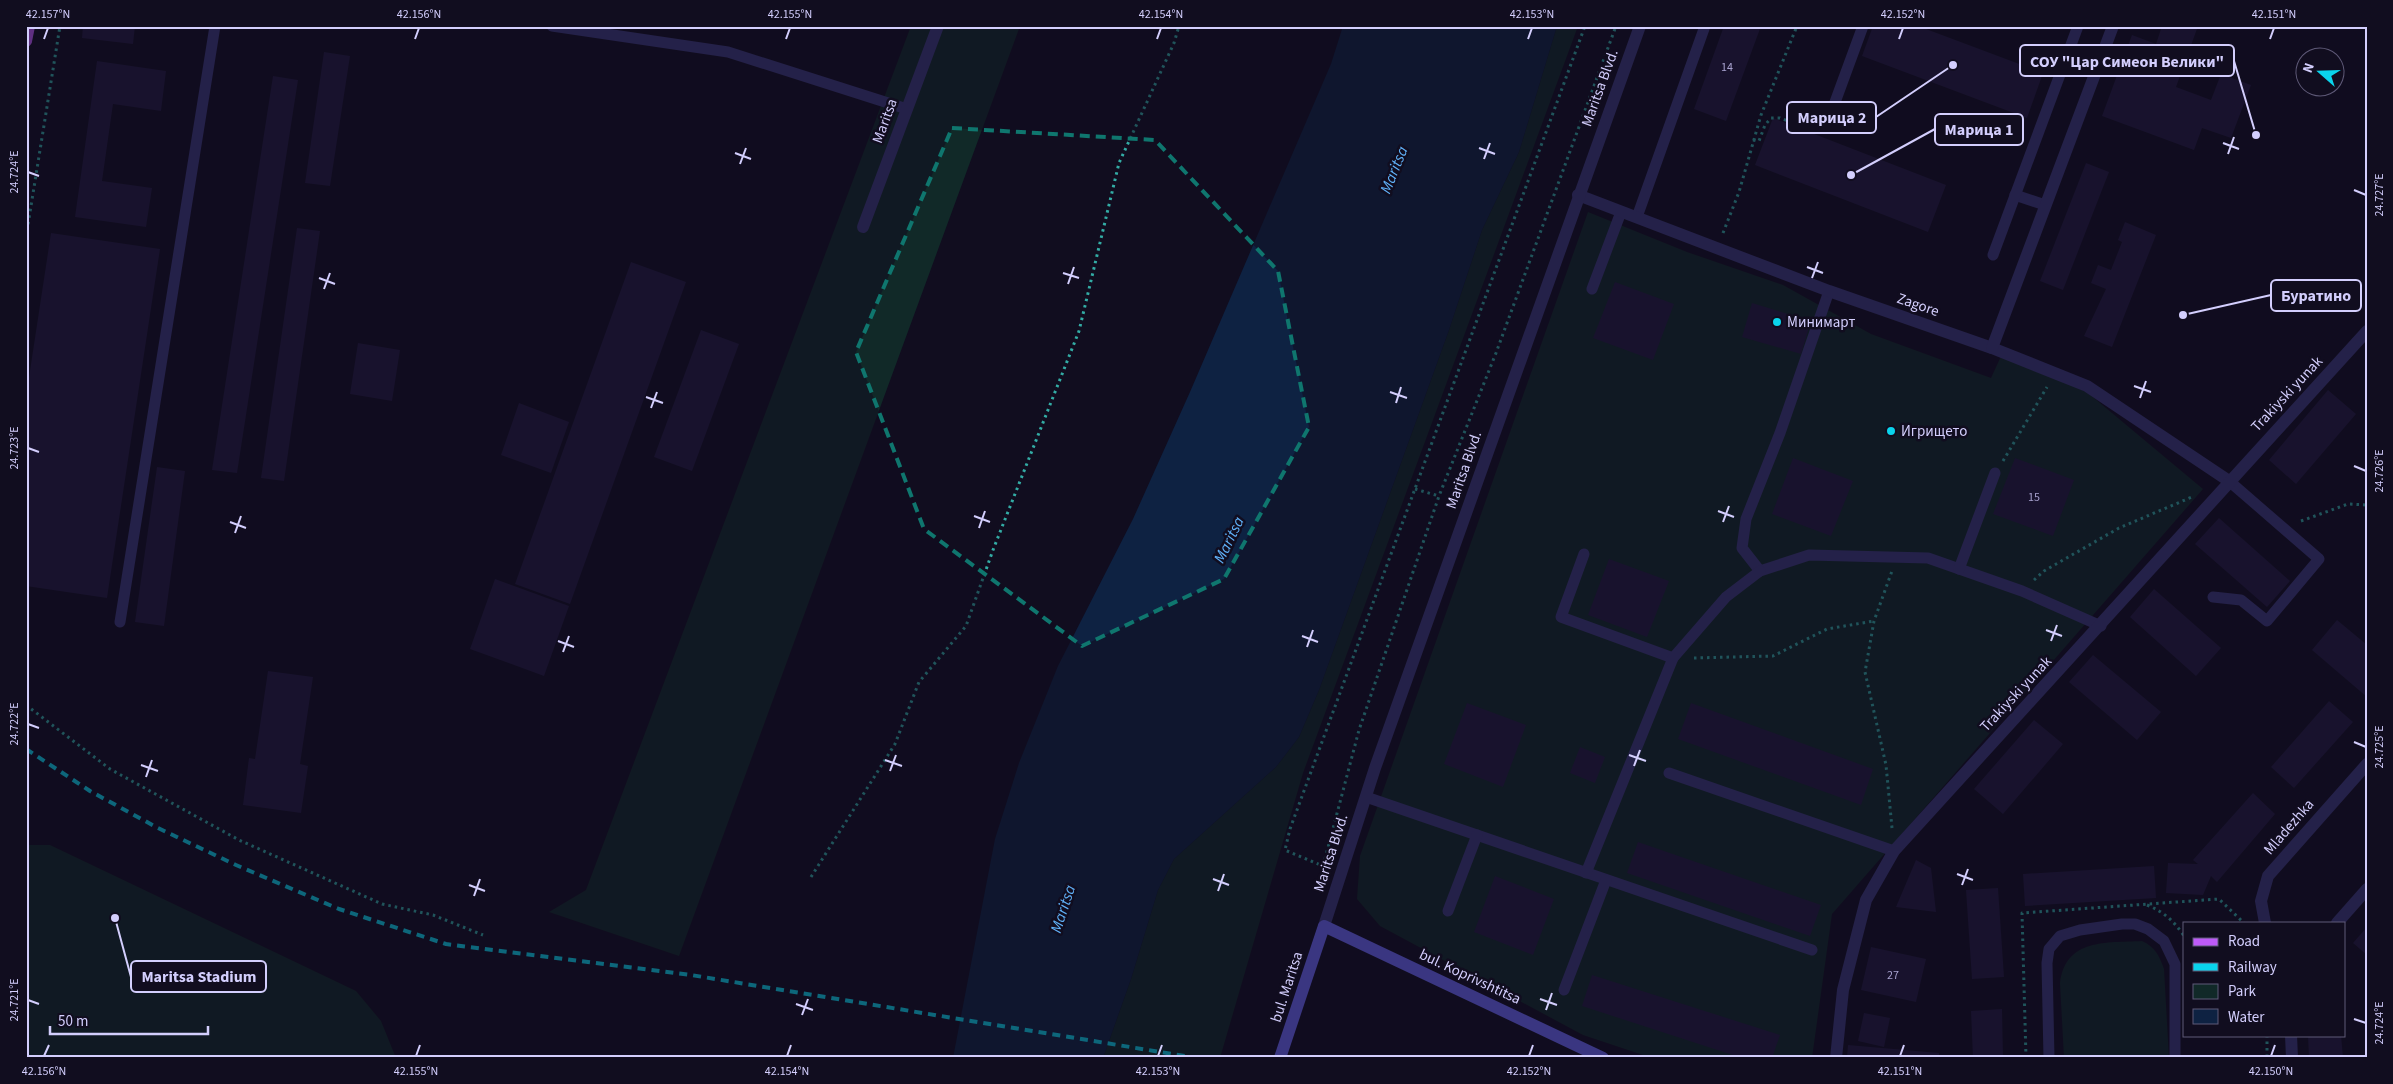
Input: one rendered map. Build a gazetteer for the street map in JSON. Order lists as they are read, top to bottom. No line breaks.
{"streets":{"main road":["bul. Koprivshtitsa","bul. Maritsa"],"street":["Maritsa Blvd.","Maritsa","Zagore","Trakiyski yunak","Mladezhka"]},"crossings":[["Maritsa Blvd.","Zagore"],["Maritsa Blvd.","bul. Koprivshtitsa"],["Maritsa Blvd.","bul. Maritsa"],["Zagore","Trakiyski yunak"],["bul. Koprivshtitsa","bul. Maritsa"]],"water":["Maritsa"],"places":["Марица 2","СОУ \"Цар Симеон Велики\"","Марица 1","Буратино","Минимарт","Игрището","Maritsa Stadium"],"house_numbers":["14","15","27"],"legend":["Road","Railway","Park","Water"],"scale_bar":"50 m","north":"left","coordinates":["42.157°N","42.156°N","42.155°N","42.154°N","42.153°N","42.152°N","42.151°N","24.724°E","24.727°E","24.723°E","24.726°E","24.722°E","24.725°E","24.721°E","42.150°N"]}
